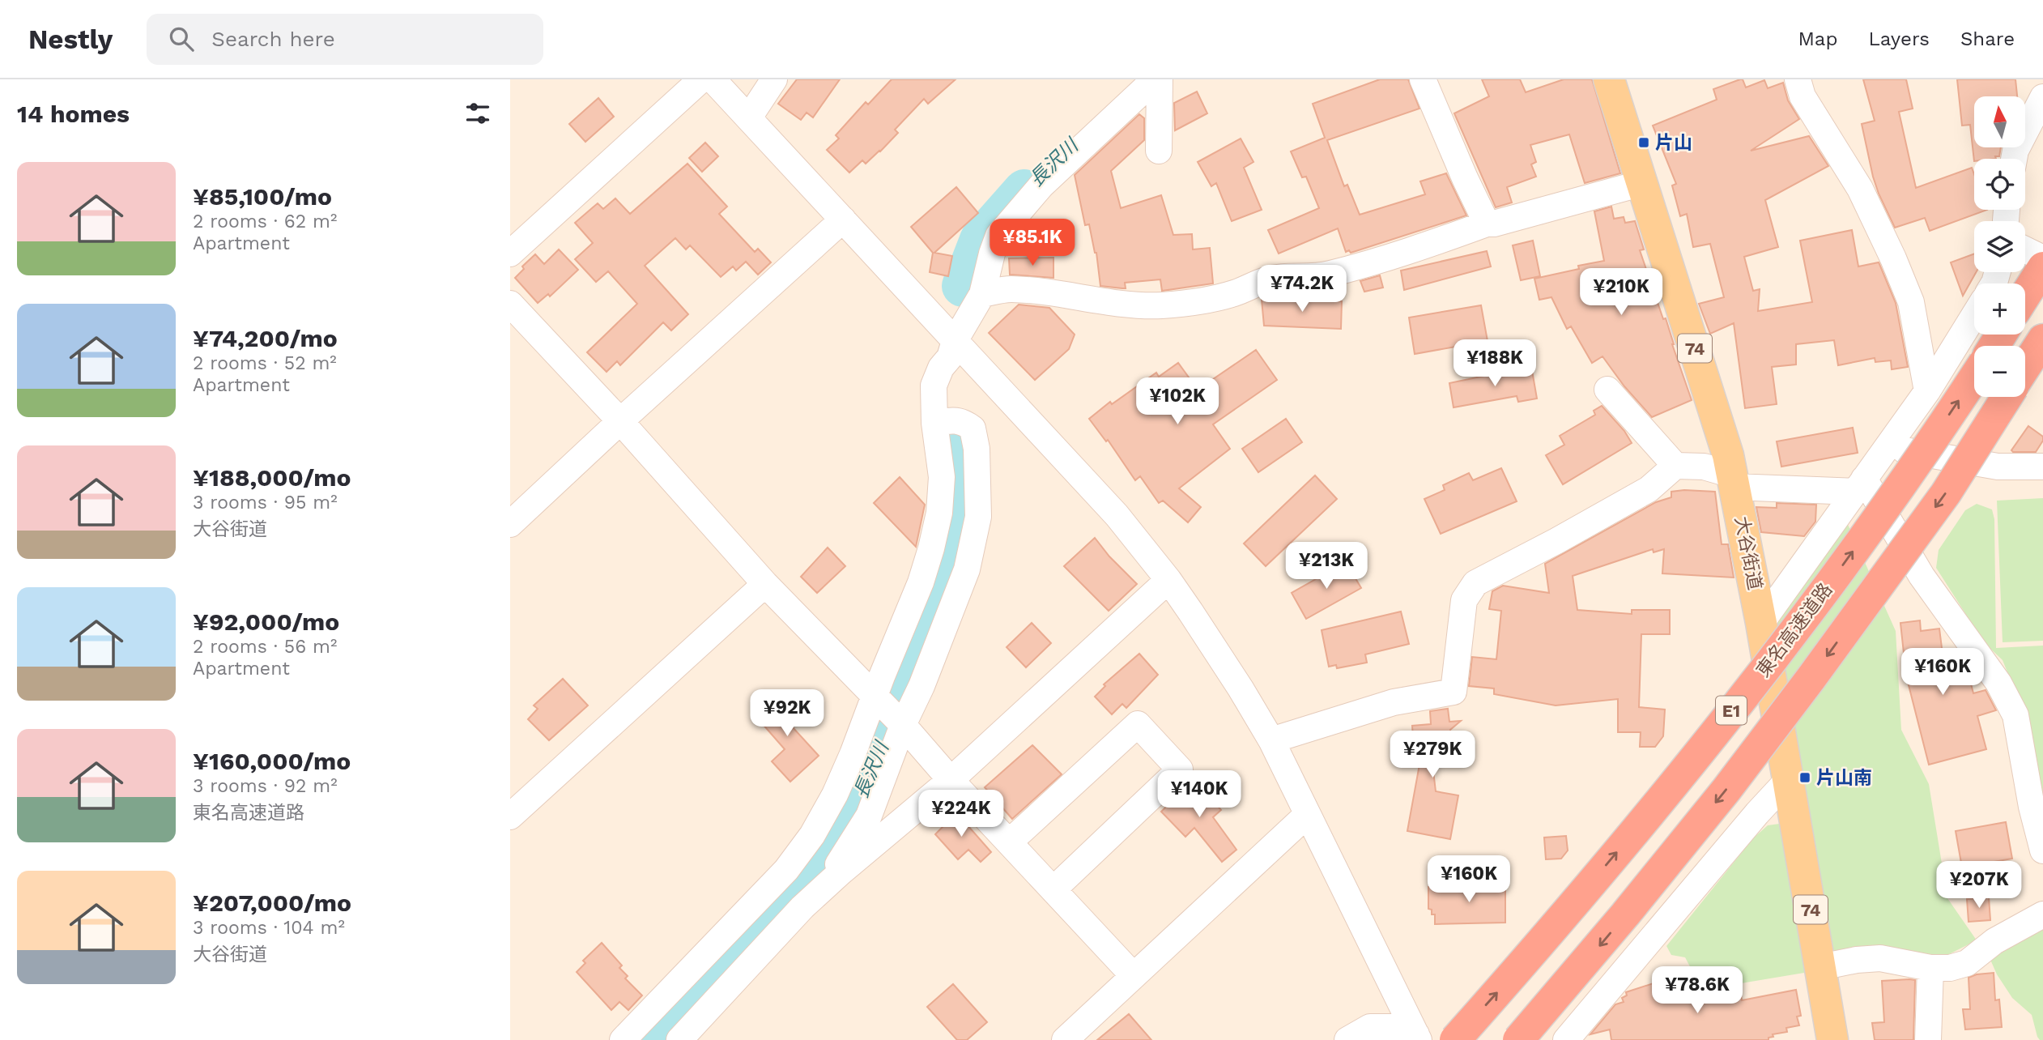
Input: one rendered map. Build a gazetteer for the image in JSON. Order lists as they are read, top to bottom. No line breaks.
{"streets":{"highway":["東名高速道路","E1"],"main road":["74","大谷街道"]},"water":["長沢川"],"places":{"transit":["片山","片山南"]},"north":"top","page":{"header":"Nestly","search":"Search here","nav":["Map","Layers","Share"],"heading":"14 homes","map_buttons":["+","−"],"list":[{"name":"¥85,100/mo","note":"2 rooms · 62 m² · Apartment"},{"name":"¥74,200/mo","note":"2 rooms · 52 m² · Apartment"},{"name":"¥188,000/mo","note":"3 rooms · 95 m² · 大谷街道"},{"name":"¥92,000/mo","note":"2 rooms · 56 m² · Apartment"},{"name":"¥160,000/mo","note":"3 rooms · 92 m² · 東名高速道路"},{"name":"¥207,000/mo","note":"3 rooms · 104 m² · 大谷街道"}],"price":["¥85.1K","¥74.2K","¥210K","¥188K","¥102K","¥213K","¥160K","¥92K","¥279K","¥140K","¥224K","¥160K","¥207K","¥78.6K"]}}
